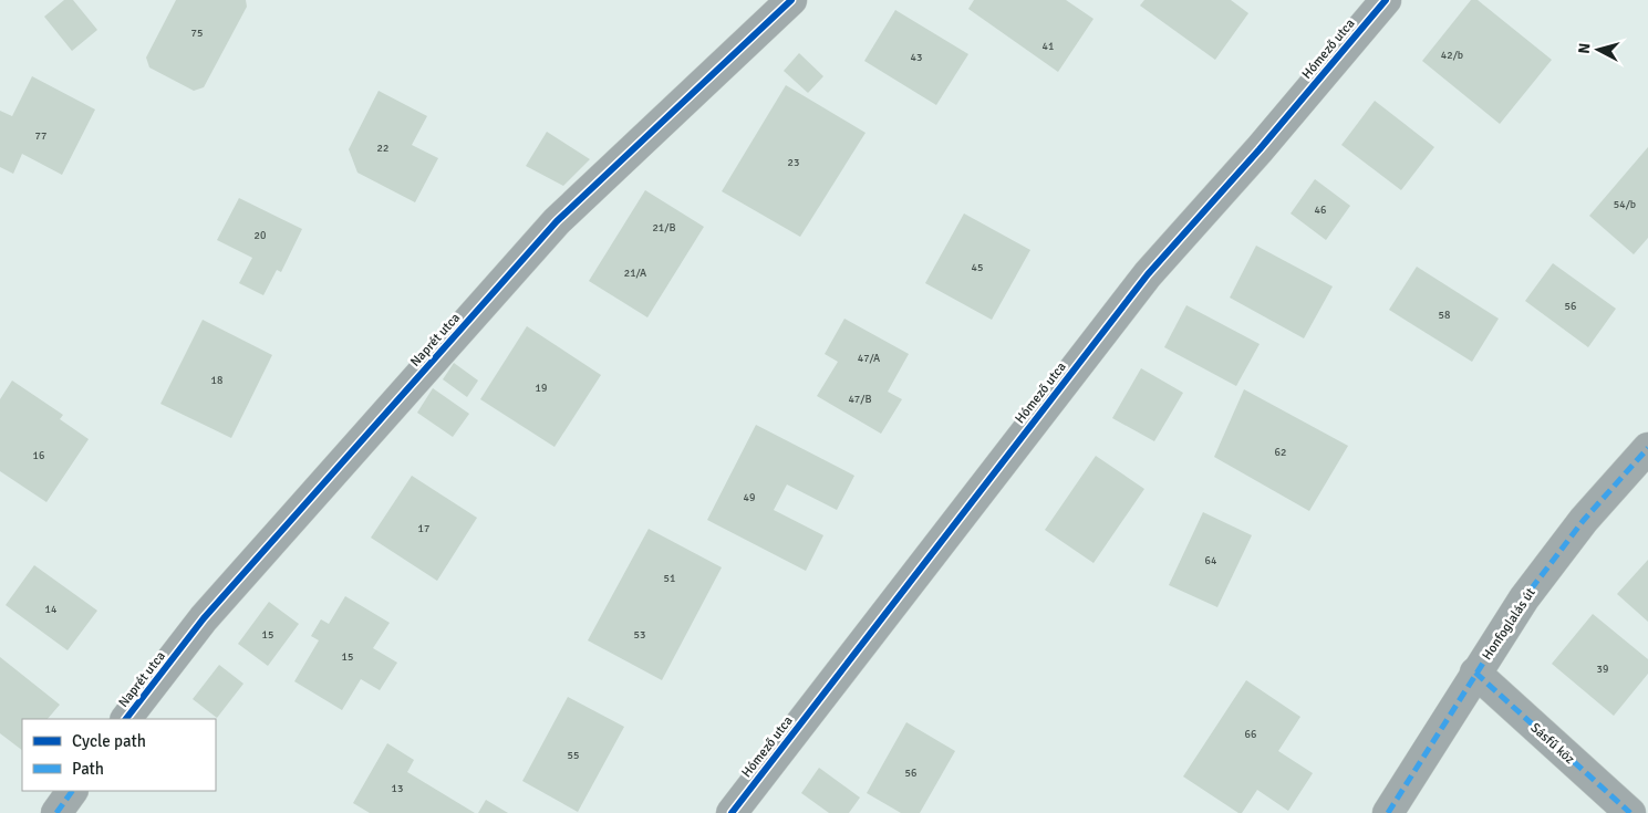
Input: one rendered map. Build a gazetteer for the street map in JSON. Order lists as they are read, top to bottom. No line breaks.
{"streets":{"street":["Hómező utca","Naprét utca","Honfoglalás út","Sásfű köz"]},"crossings":[["Honfoglalás út","Sásfű köz"]],"house_numbers":["75","41","42/b","43","77","22","23","54/b","46","21/B","20","45","21/A","56","58","47/A","18","19","47/B","62","16","49","17","64","51","14","15","53","15","39","66","55","56","13"],"legend":["Cycle path","Path"],"north":"left"}
